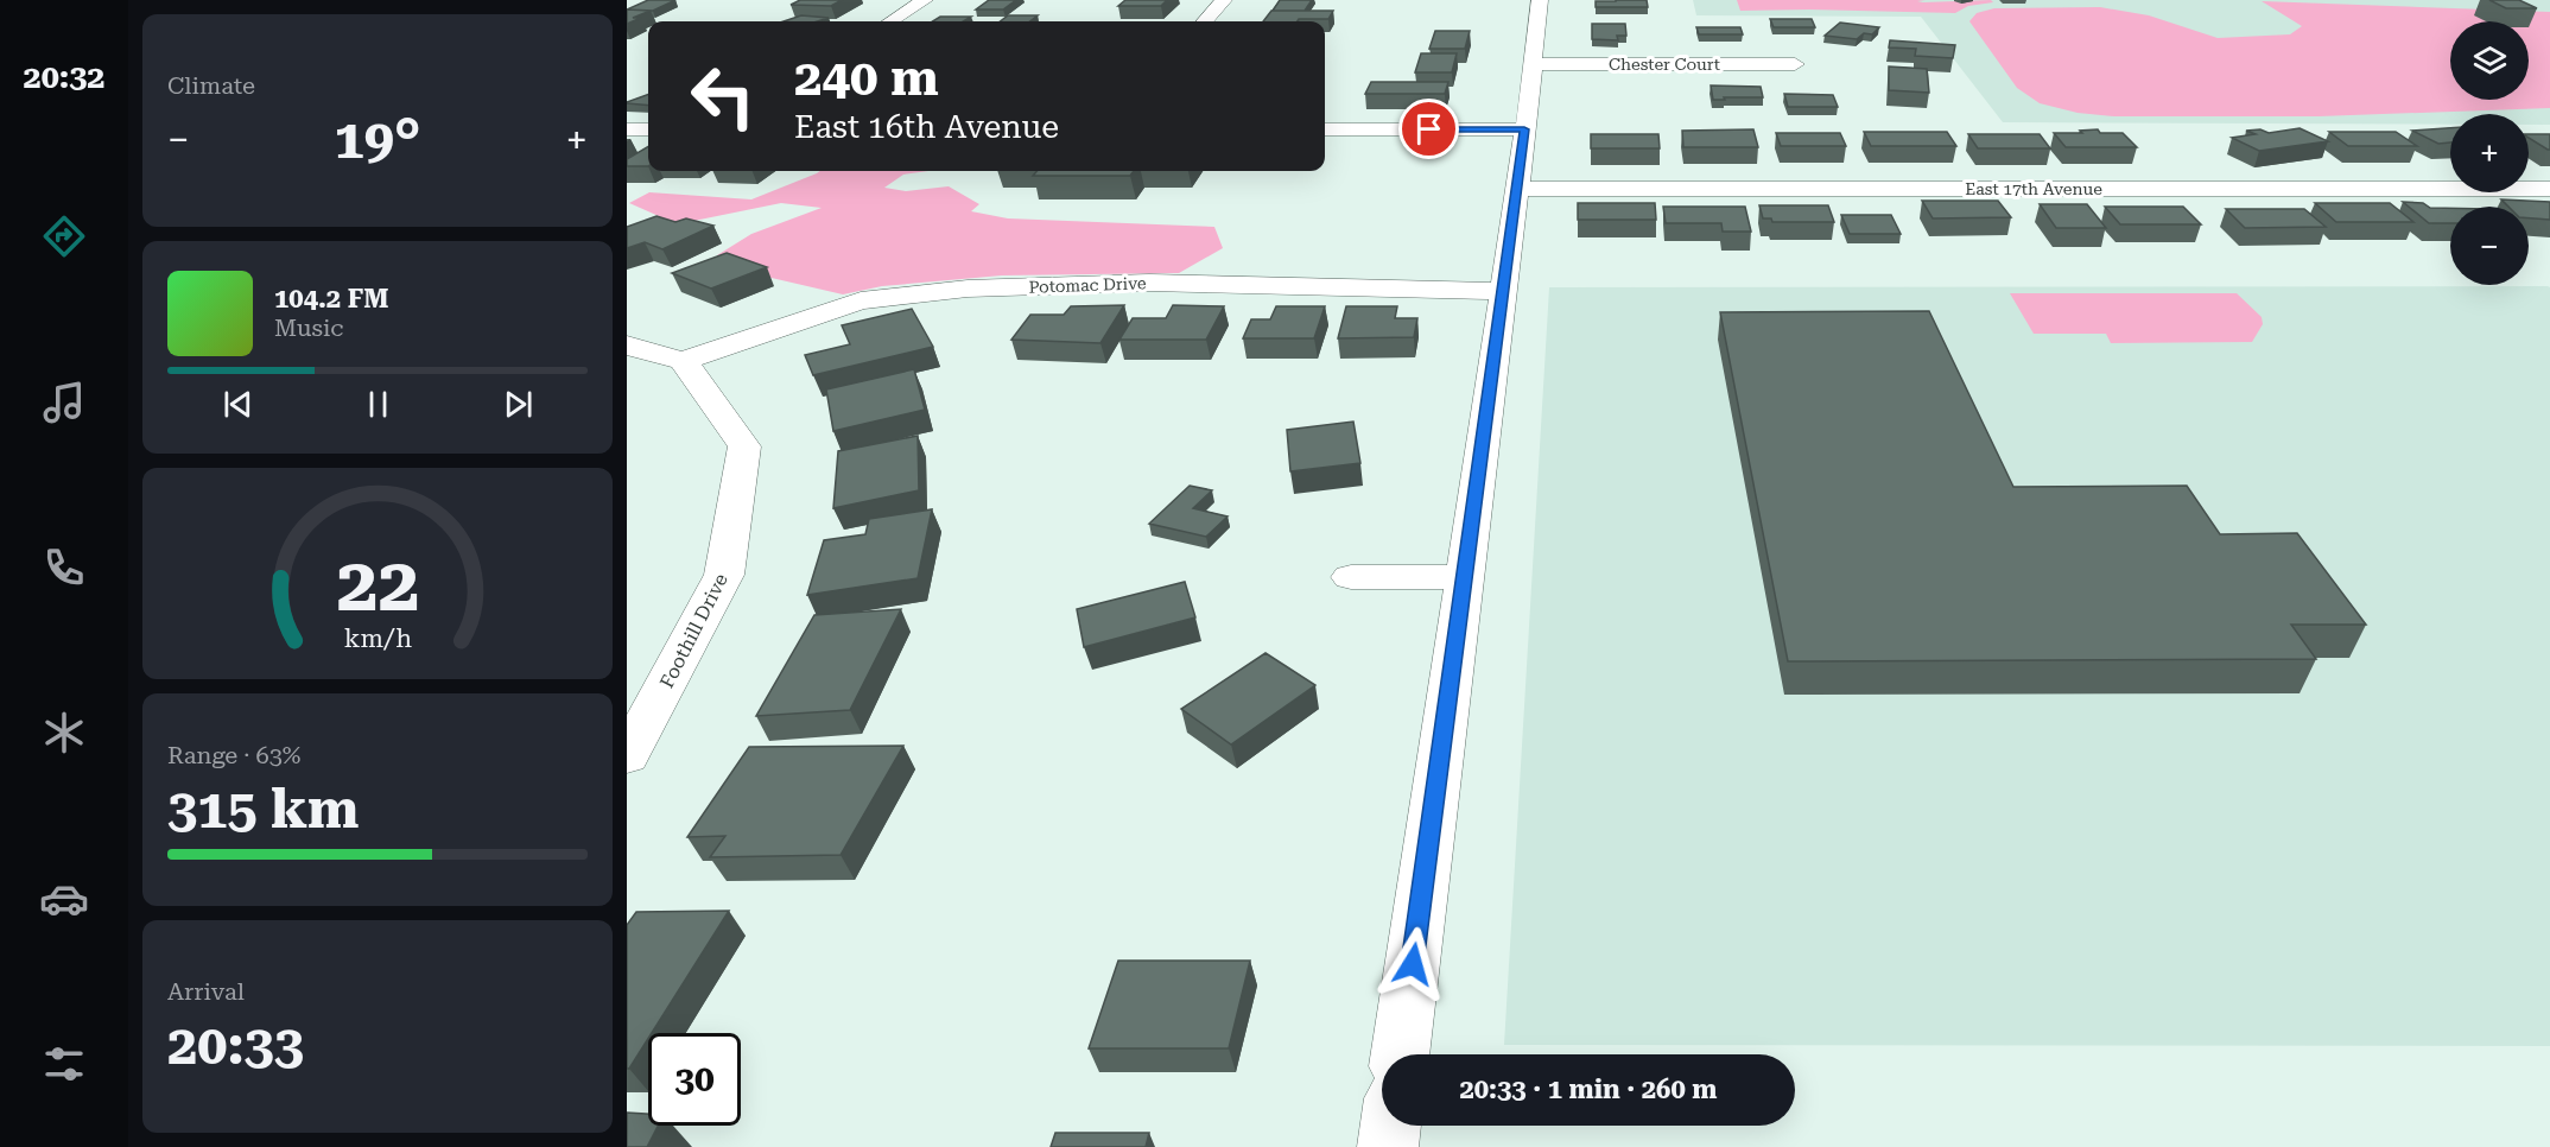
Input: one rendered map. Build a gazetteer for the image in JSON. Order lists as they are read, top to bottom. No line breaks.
{"streets":{"street":["Chester Court","East 17th Avenue","Potomac Drive","Foothill Drive"]},"crossings":[["Potomac Drive","Foothill Drive"]],"page":{"tabs":"20:32","tile":["Climate",["Range · 63%","315 km"],["Arrival","20:33"]],"map_buttons":["+","−"],"turn":["240 m","East 16th Avenue"],"heat":["−","19°","+"],"song":["104.2 FM","Music"],"limit":"30","trip":"20:33 · 1 min · 260 m","gauge":["22","km/h"]}}
